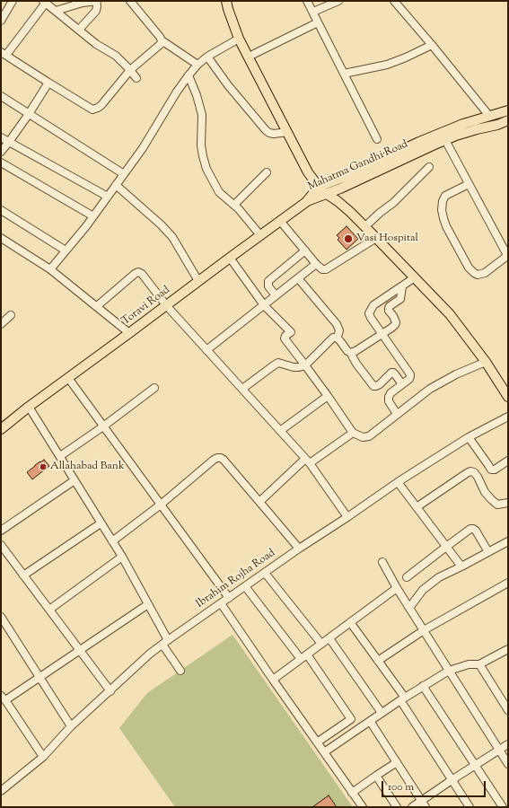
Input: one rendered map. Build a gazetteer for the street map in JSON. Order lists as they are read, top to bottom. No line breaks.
{"streets":{"main road":["Mahatma Gandhi Road","Toravi Road"],"street":["Ibrahim Rojha Road"]},"crossings":[["Mahatma Gandhi Road","Toravi Road"]],"places":["Vasi Hospital","Allahabad Bank"],"scale_bar":"100 m"}
